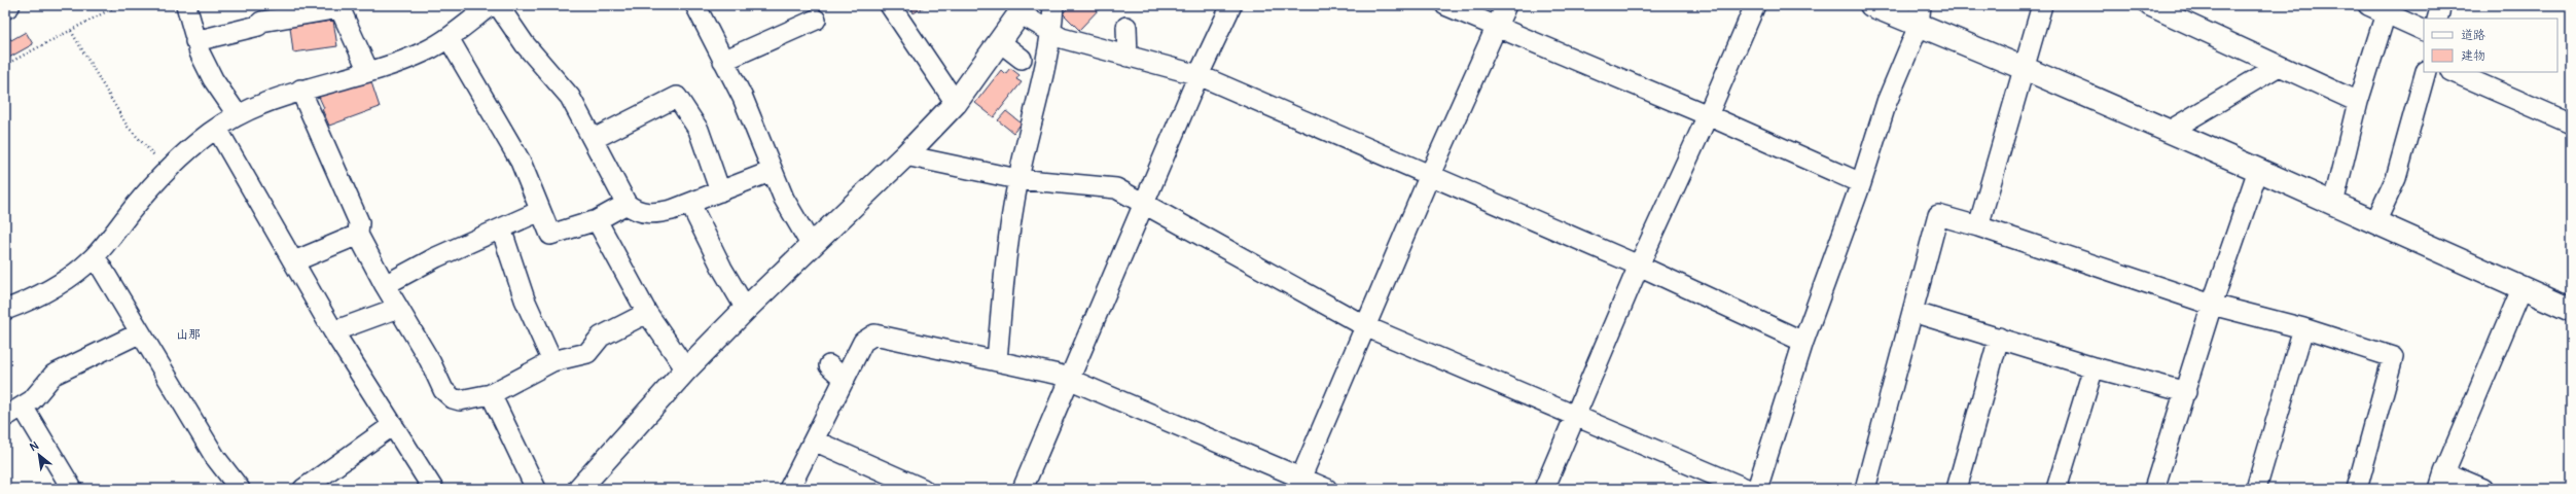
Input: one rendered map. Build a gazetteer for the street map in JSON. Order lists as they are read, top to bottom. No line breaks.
{"districts":["山那"],"legend":["道路","建物"],"north":"top left"}
